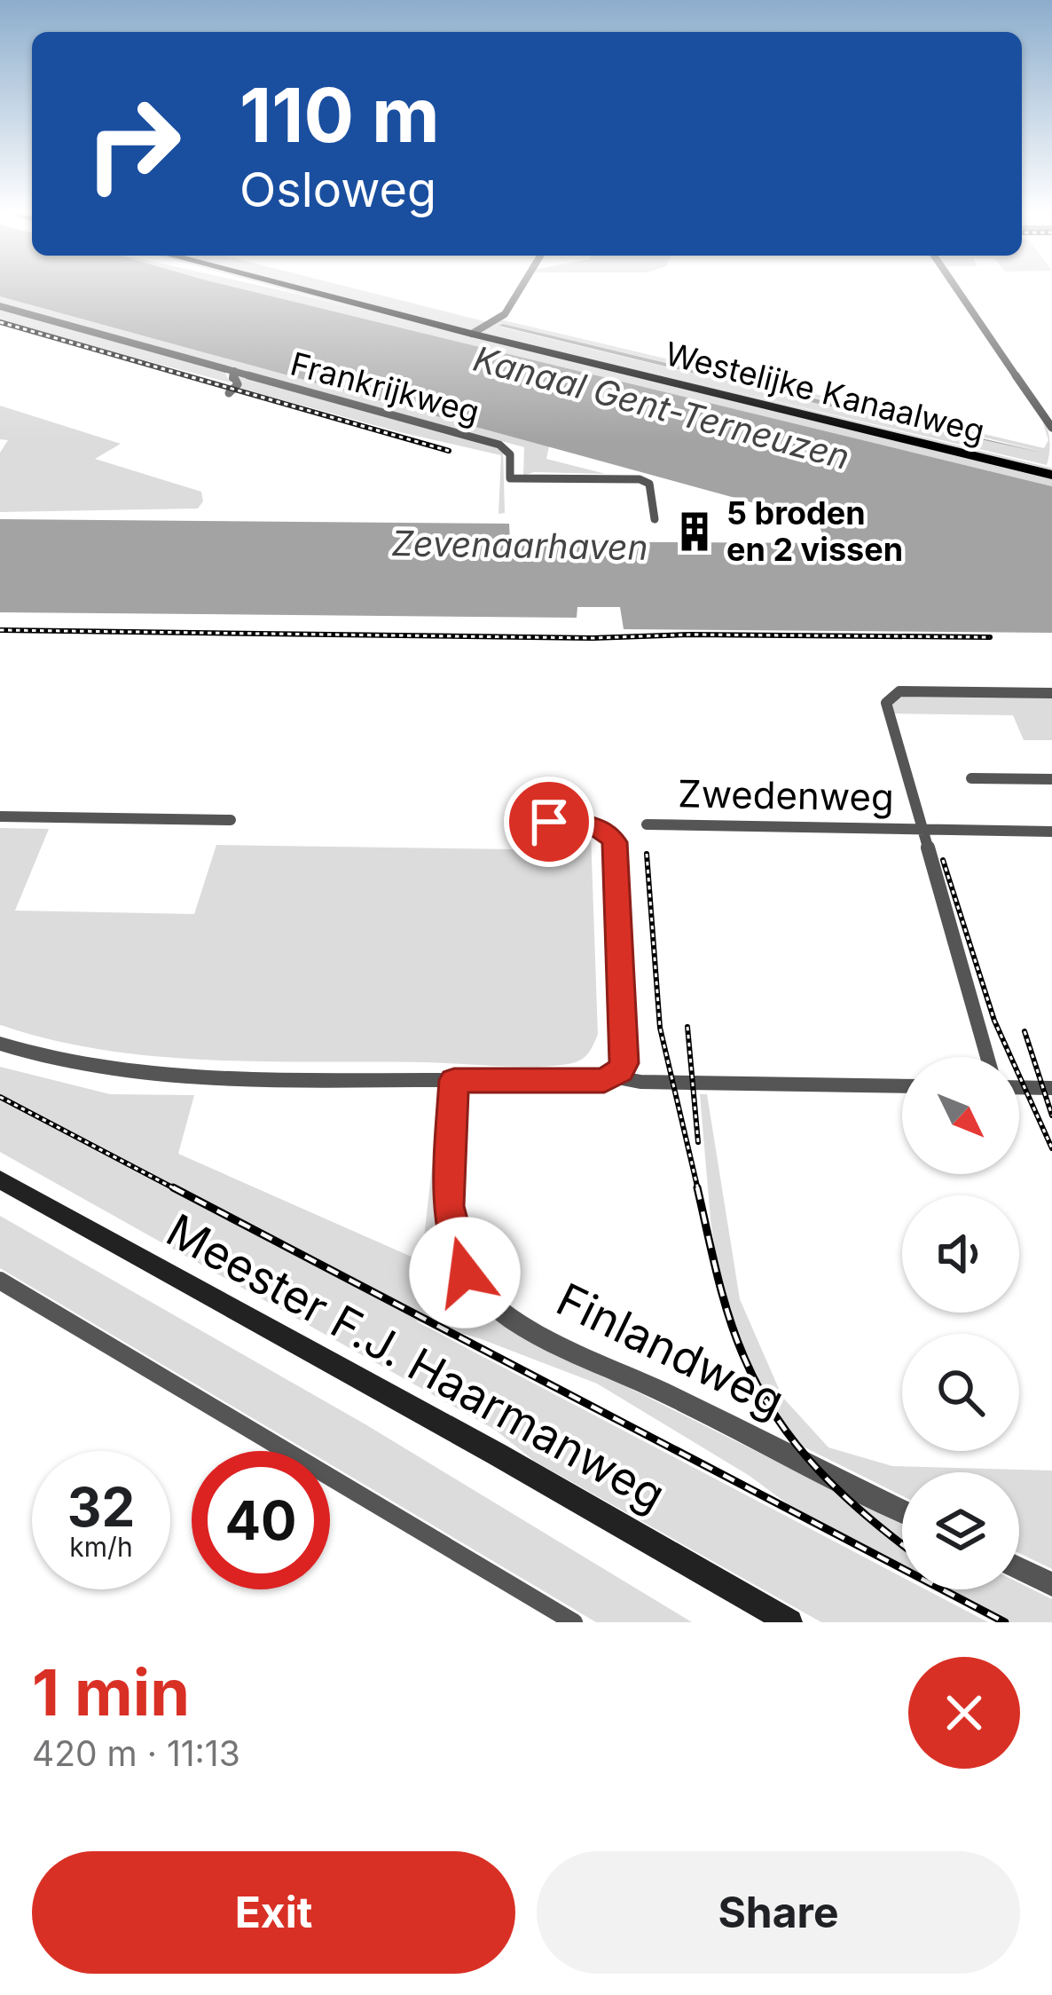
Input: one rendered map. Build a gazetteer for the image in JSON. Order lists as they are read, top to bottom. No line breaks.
{"streets":{"main road":["Westelijke Kanaalweg","Meester F.J. Haarmanweg"],"street":["Frankrijkweg","Zwedenweg","Finlandweg"]},"water":["Kanaal Gent-Terneuzen","Zevenaarhaven"],"places":{"building":["5 broden en 2 vissen"]},"north":"bottom right","page":{"turn":["110 m","Osloweg"],"speed":"32 km/h","limit":"40","heading":["1 min","420 m · 11:13"],"buttons":["Exit","Share"]}}
